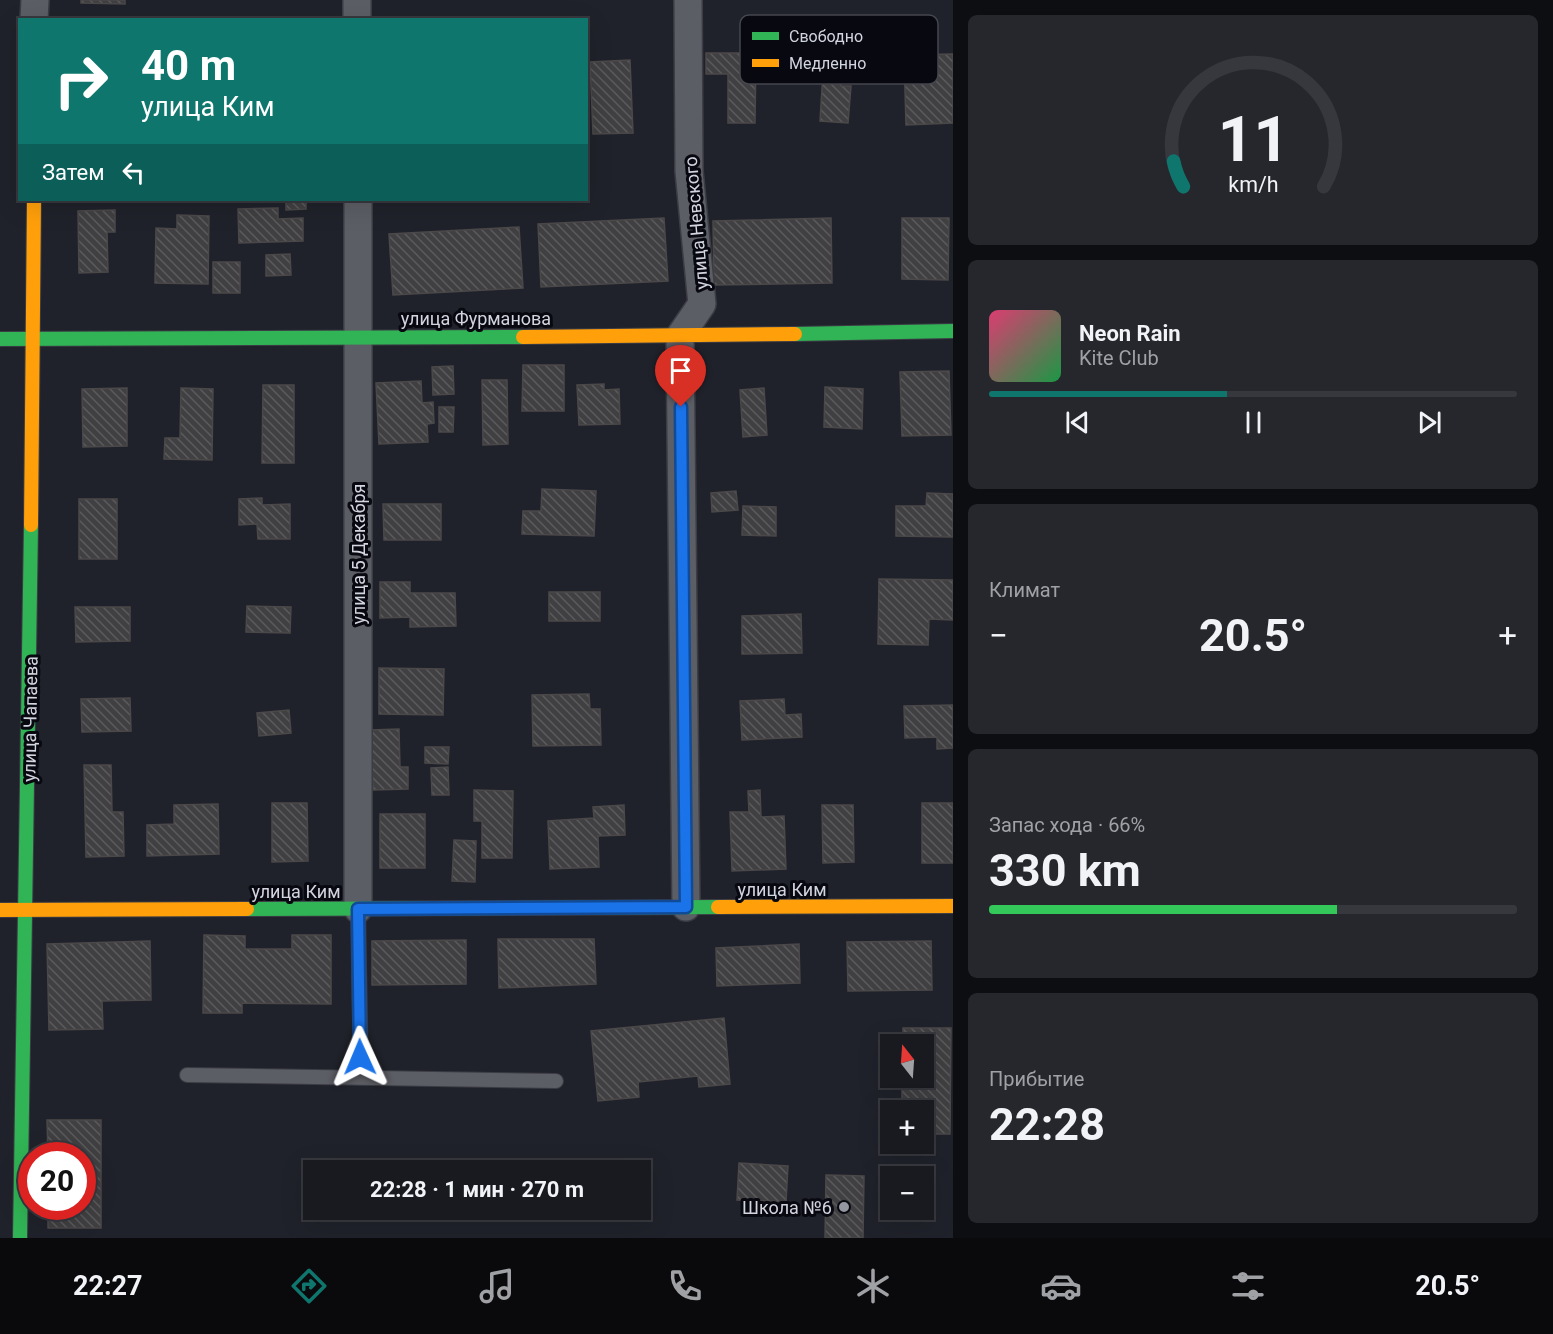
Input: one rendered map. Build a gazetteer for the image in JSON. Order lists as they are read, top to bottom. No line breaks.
{"streets":{"street":["улица Невского","улица Фурманова","улица 5 Декабря","улица Чапаева","улица Ким"]},"crossings":[["улица Невского","улица Фурманова"],["улица Фурманова","улица 5 Декабря"],["улица Фурманова","улица Чапаева"],["улица 5 Декабря","улица Ким"],["улица Чапаева","улица Ким"]],"places":["Школа №6"],"legend":["Свободно","Медленно"],"north":"top","page":{"turn":["40 m","улица Ким"],"then":"Затем","song":["Neon Rain","Kite Club"],"tile":["Климат",["Запас хода · 66%","330 km"],["Прибытие","22:28"]],"heat":["−","20.5°","+"],"map_buttons":["+","−"],"limit":"20","trip":"22:28 · 1 мин · 270 m","tabs":["22:27","20.5°"],"gauge":["11","km/h"]}}
